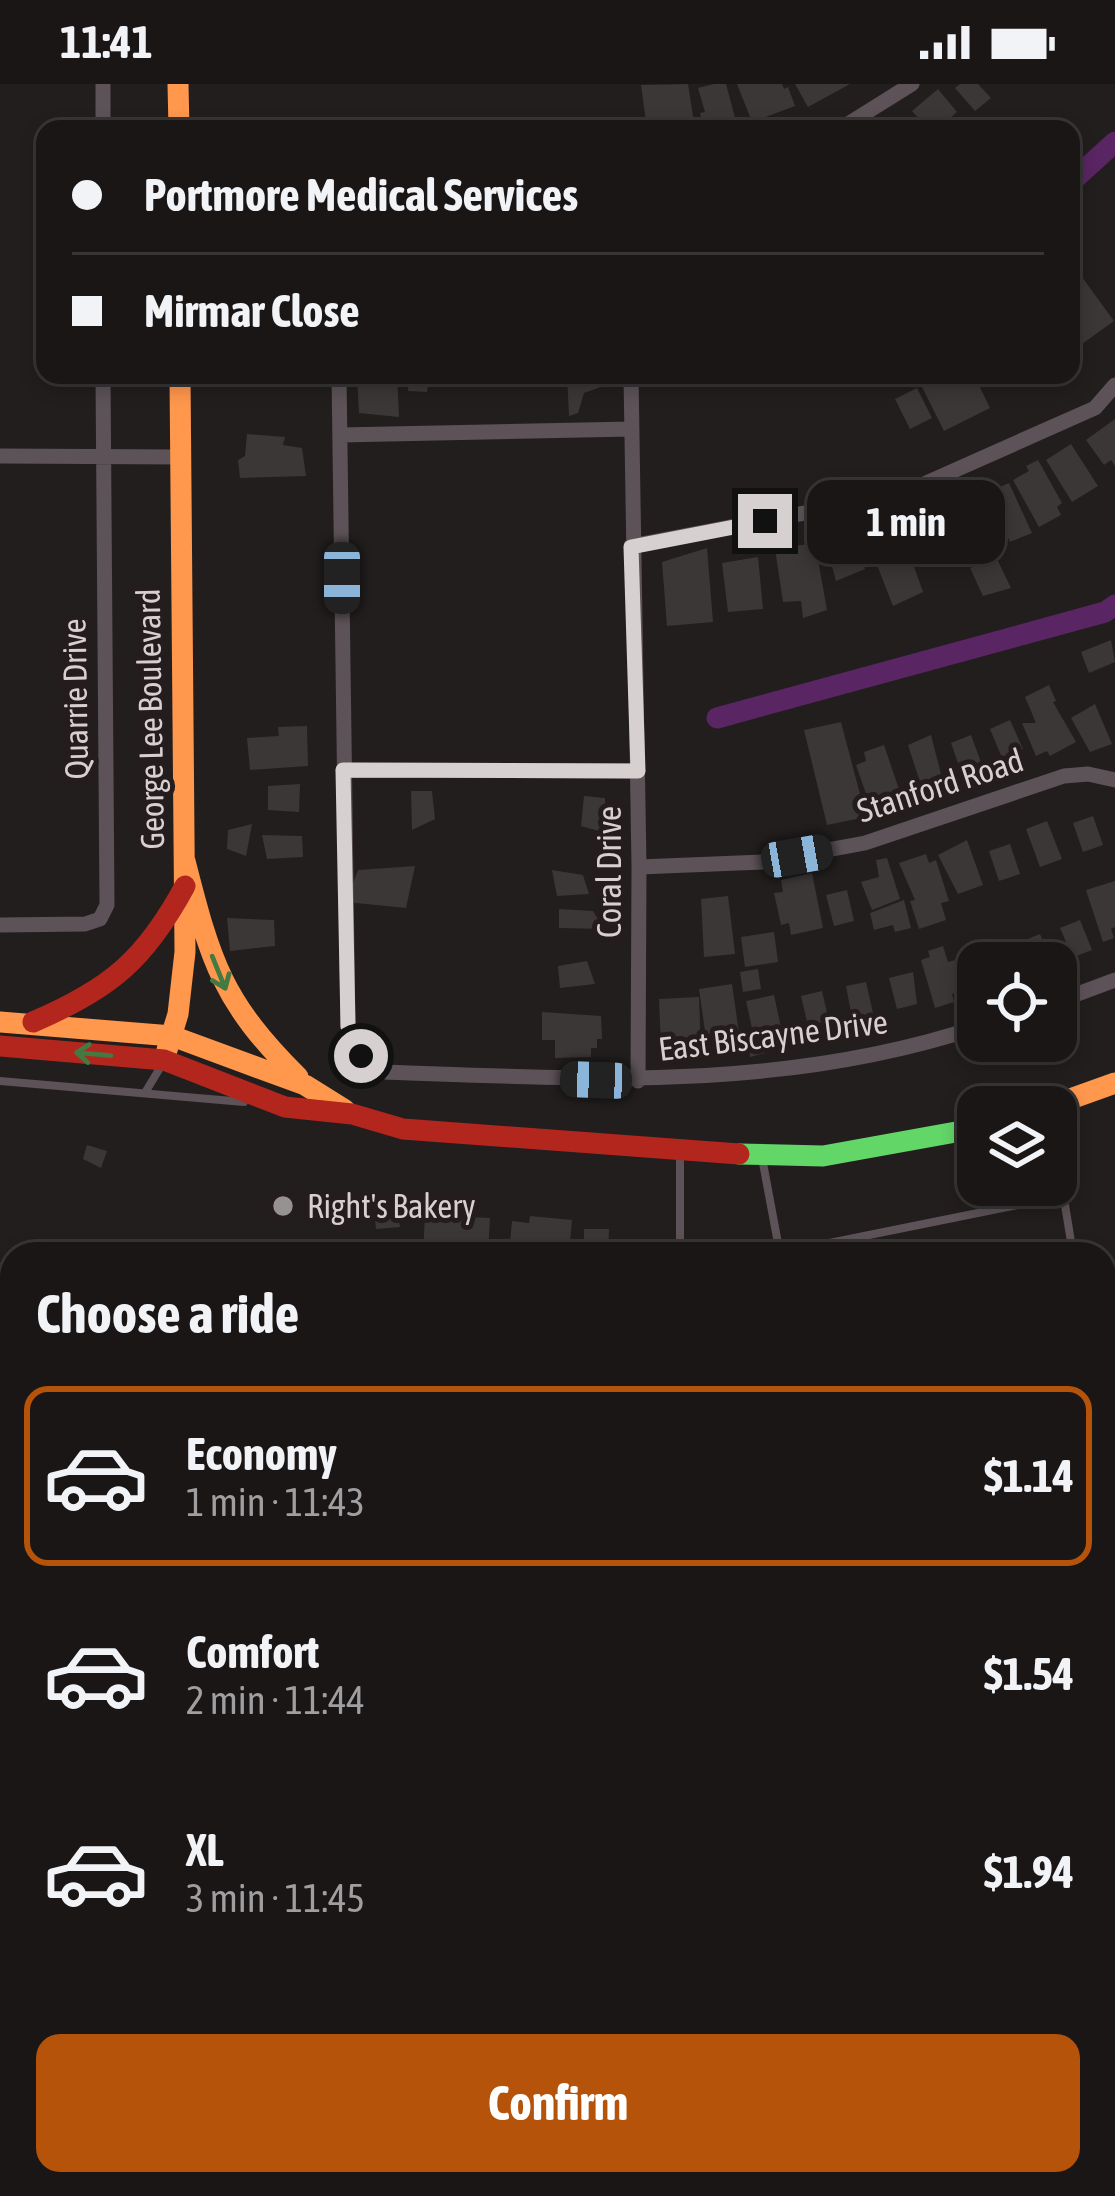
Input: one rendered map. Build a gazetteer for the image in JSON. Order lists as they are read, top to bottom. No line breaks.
{"streets":{"main road":["George Lee Boulevard"],"street":["Quarrie Drive","Stanford Road","Coral Drive","East Biscayne Drive"]},"crossings":[["Stanford Road","Coral Drive"],["Coral Drive","East Biscayne Drive"]],"places":["Right's Bakery"],"page":{"status":"11:41","banner":["Portmore Medical Services","Mirmar Close"],"bubble":"1 min","heading":"Choose a ride","list":[{"name":"Economy","note":"1 min · 11:43","value":"$1.14"},{"name":"Comfort","note":"2 min · 11:44","value":"$1.54"},{"name":"XL","note":"3 min · 11:45","value":"$1.94"}],"buttons":"Confirm"}}
